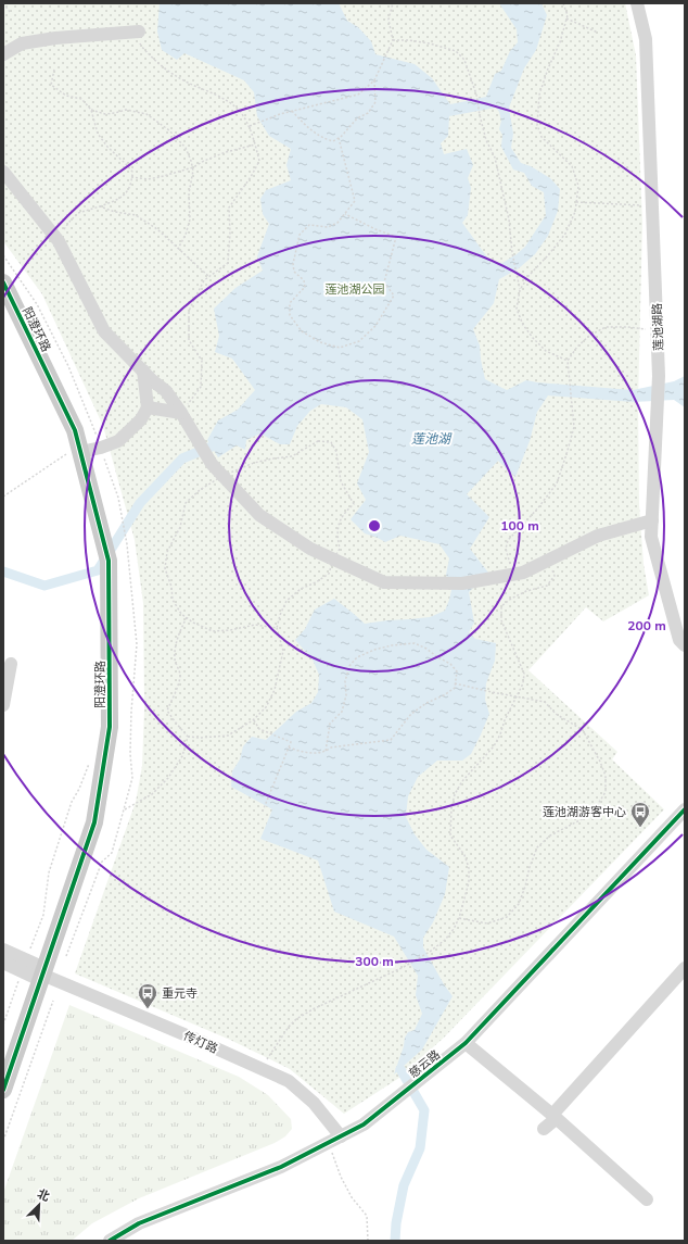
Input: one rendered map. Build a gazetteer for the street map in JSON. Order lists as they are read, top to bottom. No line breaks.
{"streets":{"main road":["阳澄环路"],"street":["莲池湖路","传灯路","慈云路"]},"crossings":[["阳澄环路","传灯路"],["传灯路","慈云路"]],"water":["莲池湖"],"parks":["莲池湖公园"],"places":{"bus stop":["莲池湖游客中心","重元寺"]},"north":"top right","rings":["100 m","200 m","300 m"]}
